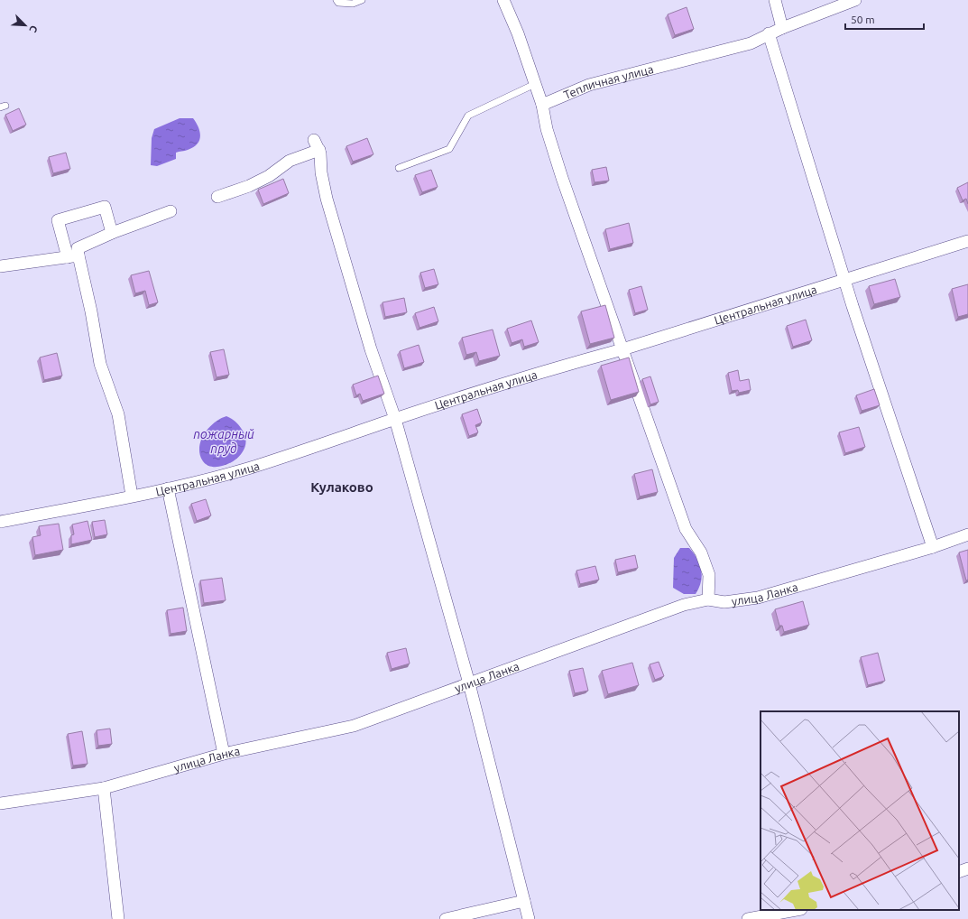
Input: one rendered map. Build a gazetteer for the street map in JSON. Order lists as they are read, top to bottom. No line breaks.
{"streets":{"street":["Тепличная улица","Центральная улица","улица Ланка"]},"districts":["Кулаково"],"water":["пожарный пруд"],"scale_bar":"50 m","north":"bottom right"}
